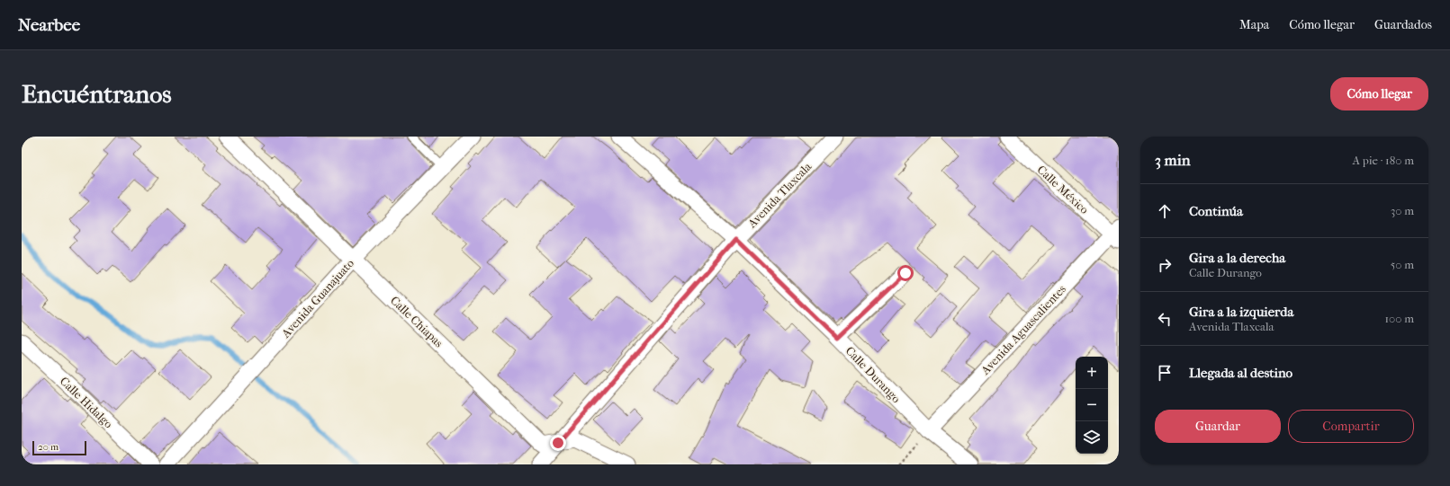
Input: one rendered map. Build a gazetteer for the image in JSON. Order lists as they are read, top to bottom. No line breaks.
{"streets":{"street":["Calle México","Avenida Tlaxcala","Avenida Guanajuato","Calle Chiapas","Avenida Aguascalientes","Calle Durango","Calle Hidalgo"]},"crossings":[["Calle México","Avenida Aguascalientes"],["Avenida Tlaxcala","Calle Chiapas"],["Avenida Tlaxcala","Calle Durango"],["Avenida Guanajuato","Calle Chiapas"],["Avenida Aguascalientes","Calle Durango"]],"scale_bar":"20 m","page":{"header":"Nearbee","nav":["Mapa","Cómo llegar","Guardados"],"buttons":["Cómo llegar",["Guardar","Compartir"]],"title":"Encuéntranos","heading":["3 min","A pie · 180 m"],"list":[["Continúa","30 m"],["Gira a la derecha","Calle Durango","50 m"],["Gira a la izquierda","Avenida Tlaxcala","100 m"],"Llegada al destino"],"map_buttons":["+","−"],"scale":"20 m"}}
